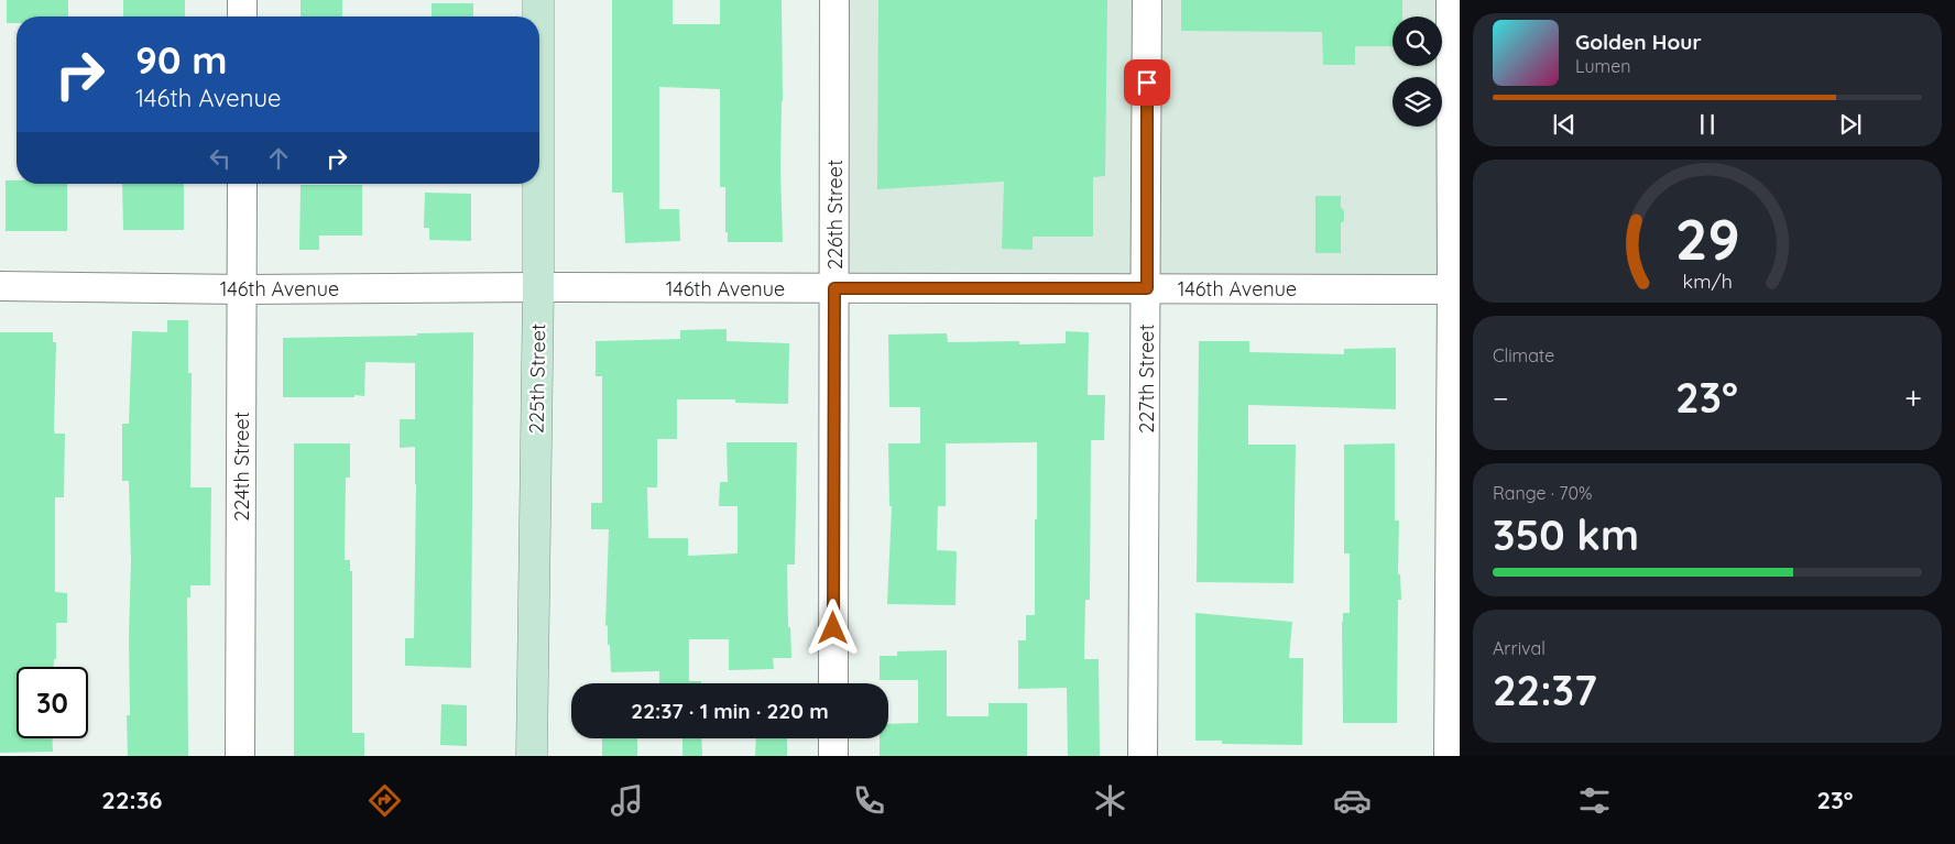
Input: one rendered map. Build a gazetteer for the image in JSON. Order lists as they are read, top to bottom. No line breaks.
{"streets":{"street":["226th Street","146th Avenue","225th Street","227th Street","224th Street"]},"crossings":[["226th Street","146th Avenue"],["146th Avenue","225th Street"],["146th Avenue","227th Street"],["146th Avenue","224th Street"]],"page":{"turn":["90 m","146th Avenue"],"song":["Golden Hour","Lumen"],"tile":["Climate",["Range · 70%","350 km"],["Arrival","22:37"]],"heat":["−","23°","+"],"limit":"30","trip":"22:37 · 1 min · 220 m","tabs":["22:36","23°"],"gauge":["29","km/h"]}}
